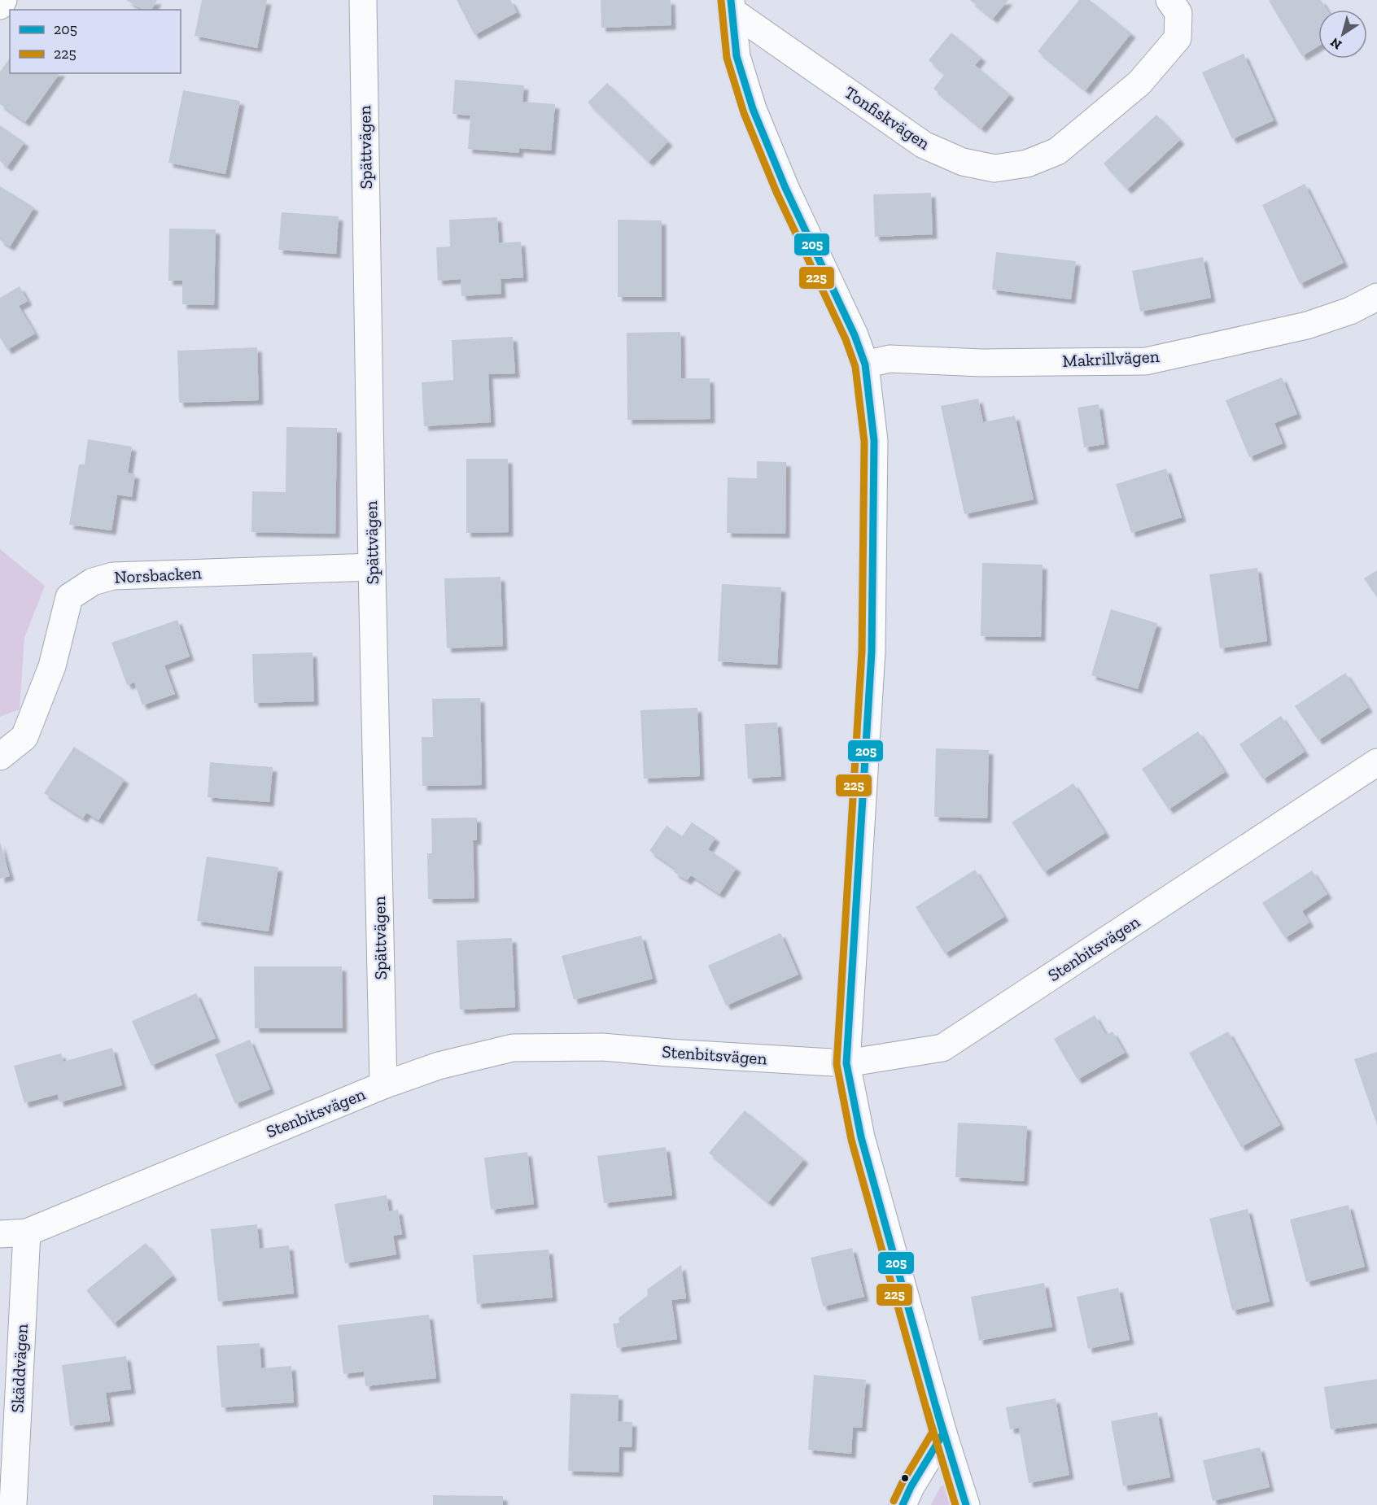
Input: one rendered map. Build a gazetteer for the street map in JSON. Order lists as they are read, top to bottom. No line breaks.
{"streets":{"street":["Tonfiskvägen","Spättvägen","Makrillvägen","Norsbacken","Stenbitsvägen","Skäddvägen"]},"crossings":[["Spättvägen","Norsbacken"],["Spättvägen","Stenbitsvägen"],["Stenbitsvägen","Skäddvägen"]],"lines":["transit line 205","transit line 225"],"legend":["205","225"],"north":"bottom left"}
